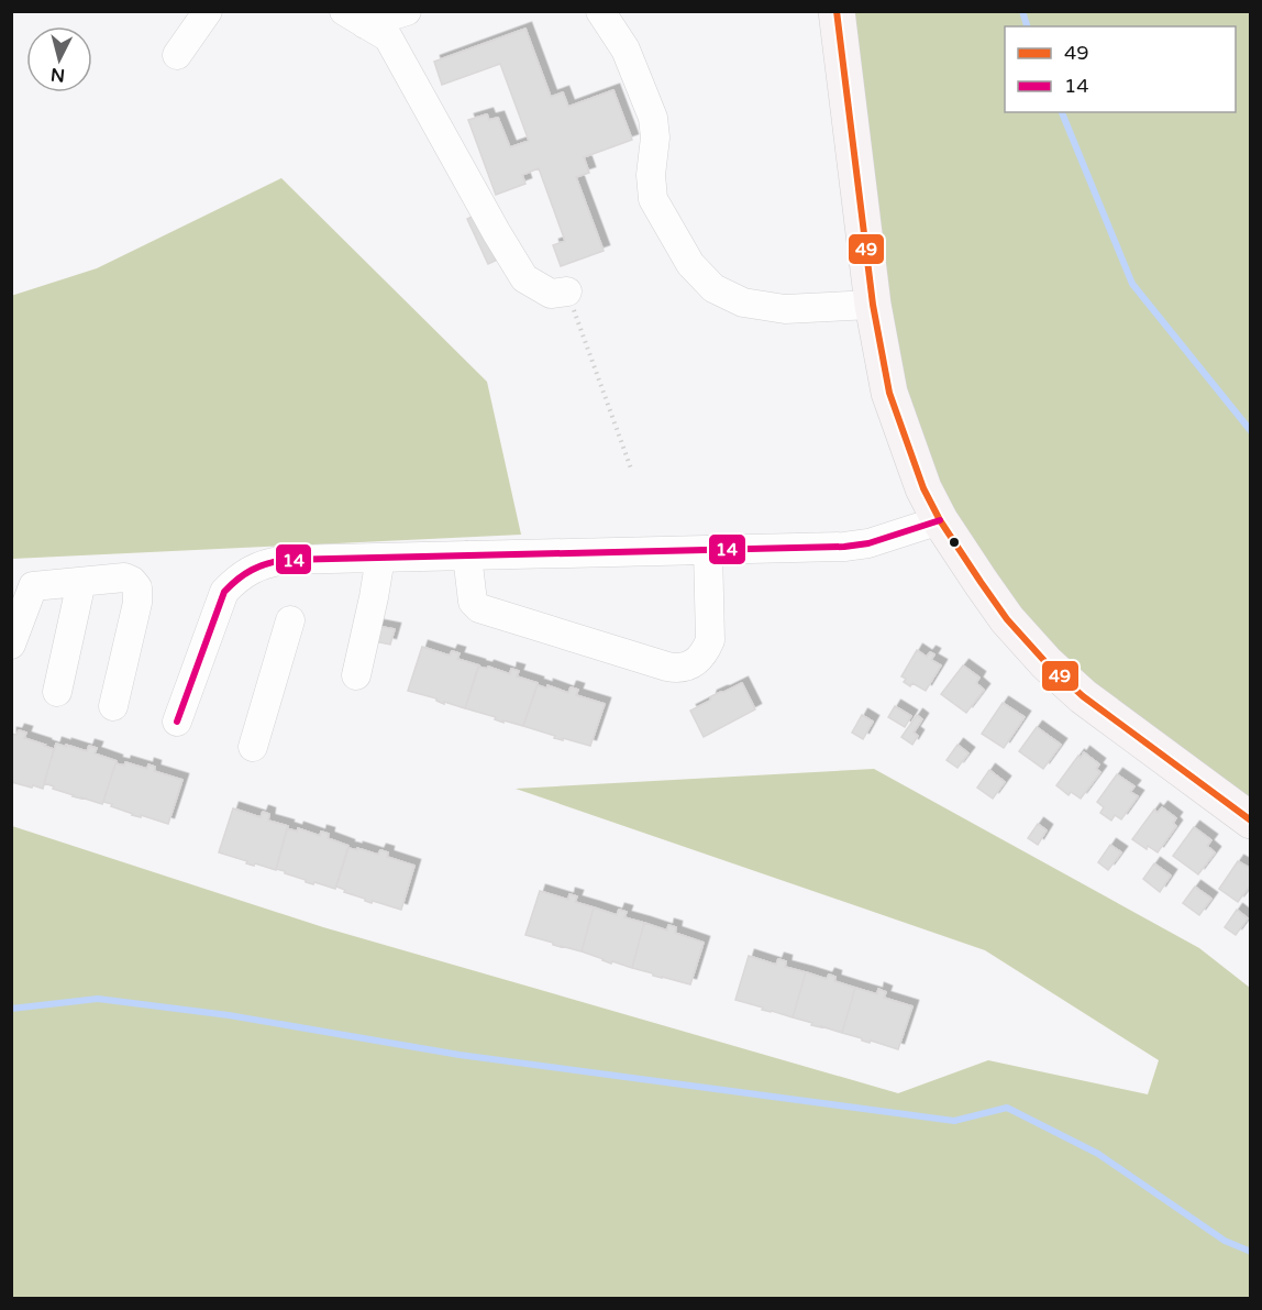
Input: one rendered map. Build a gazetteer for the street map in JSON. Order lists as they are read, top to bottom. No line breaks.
{"lines":["transit line 49","transit line 14"],"legend":["49","14"],"north":"bottom"}
